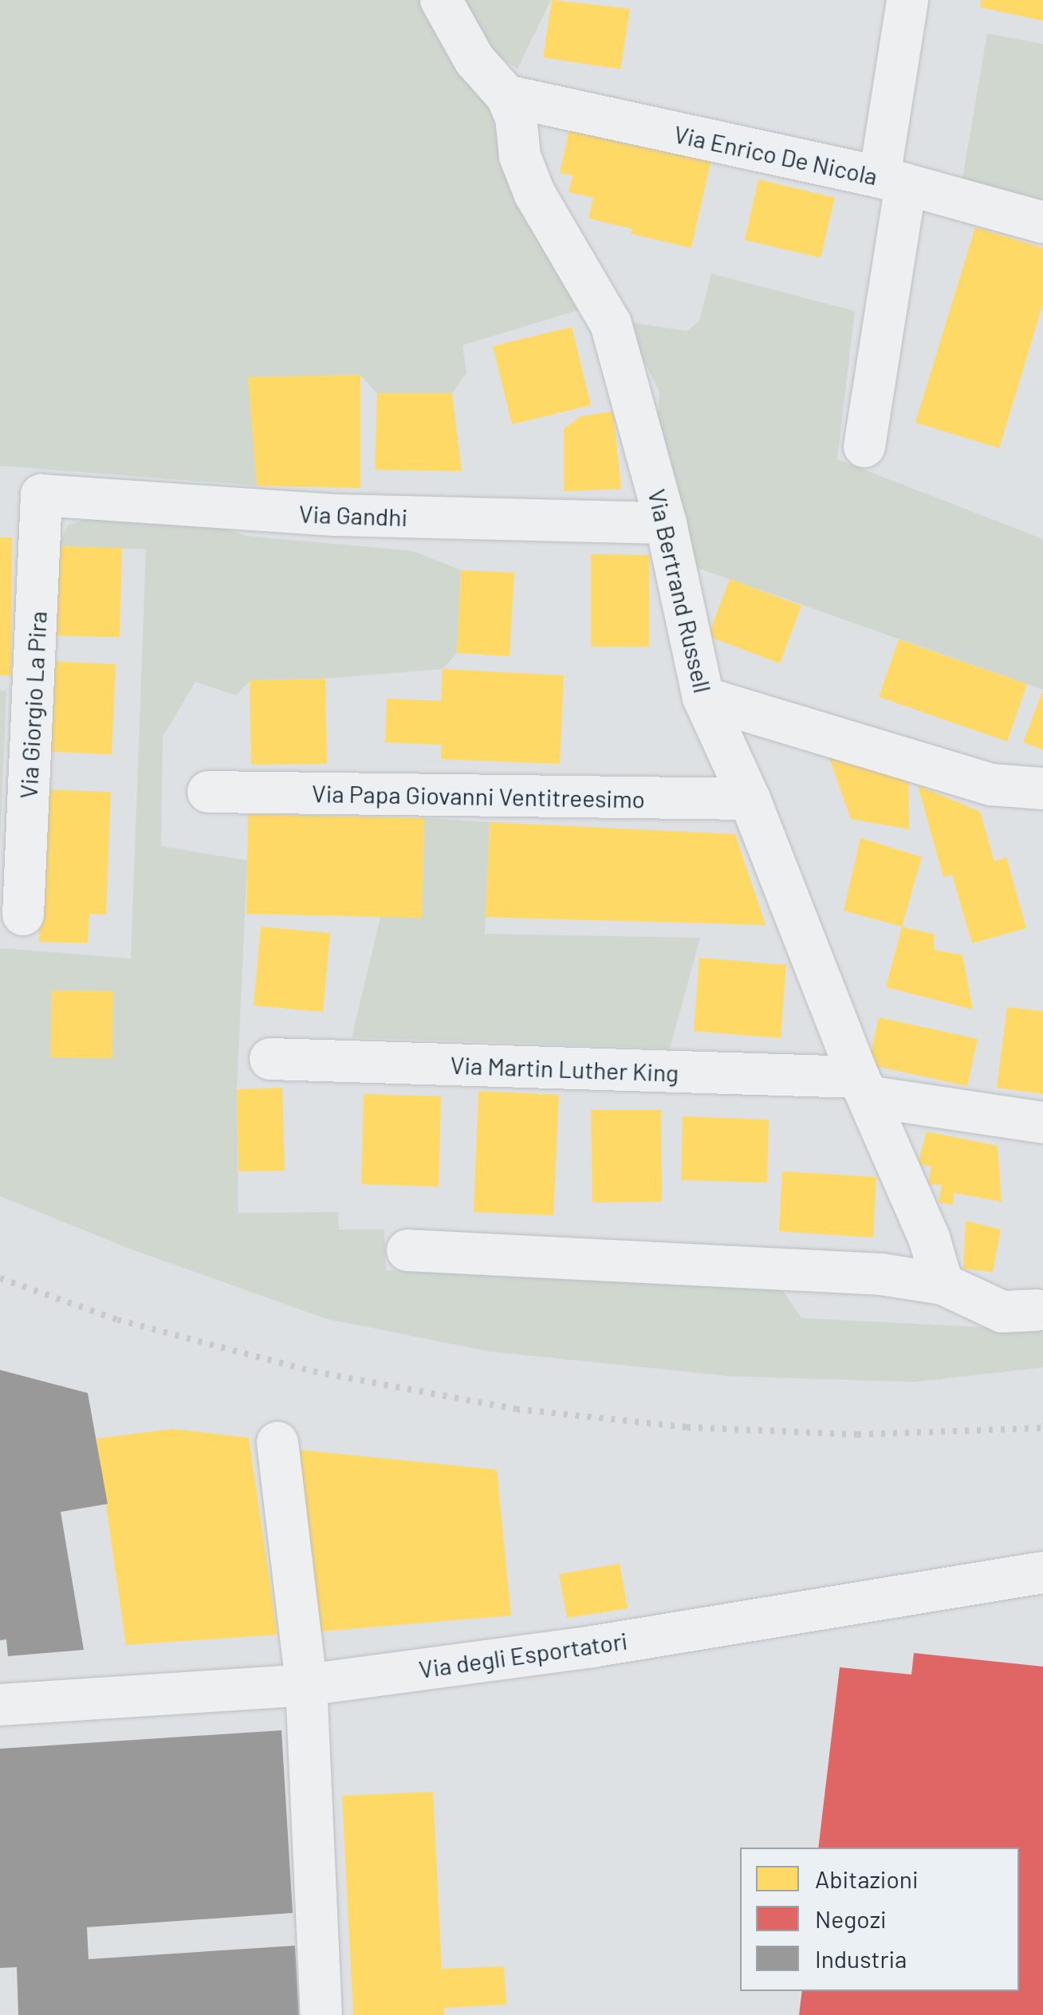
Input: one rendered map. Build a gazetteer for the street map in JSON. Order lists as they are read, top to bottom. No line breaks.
{"streets":{"street":["Via Enrico De Nicola","Via Gandhi","Via Bertrand Russell","Via Giorgio La Pira","Via Papa Giovanni Ventitreesimo","Via Martin Luther King","Via degli Esportatori"]},"crossings":[["Via Enrico De Nicola","Via Bertrand Russell"],["Via Gandhi","Via Bertrand Russell"],["Via Gandhi","Via Giorgio La Pira"],["Via Bertrand Russell","Via Papa Giovanni Ventitreesimo"],["Via Bertrand Russell","Via Martin Luther King"]],"legend":["Abitazioni","Negozi","Industria"]}
